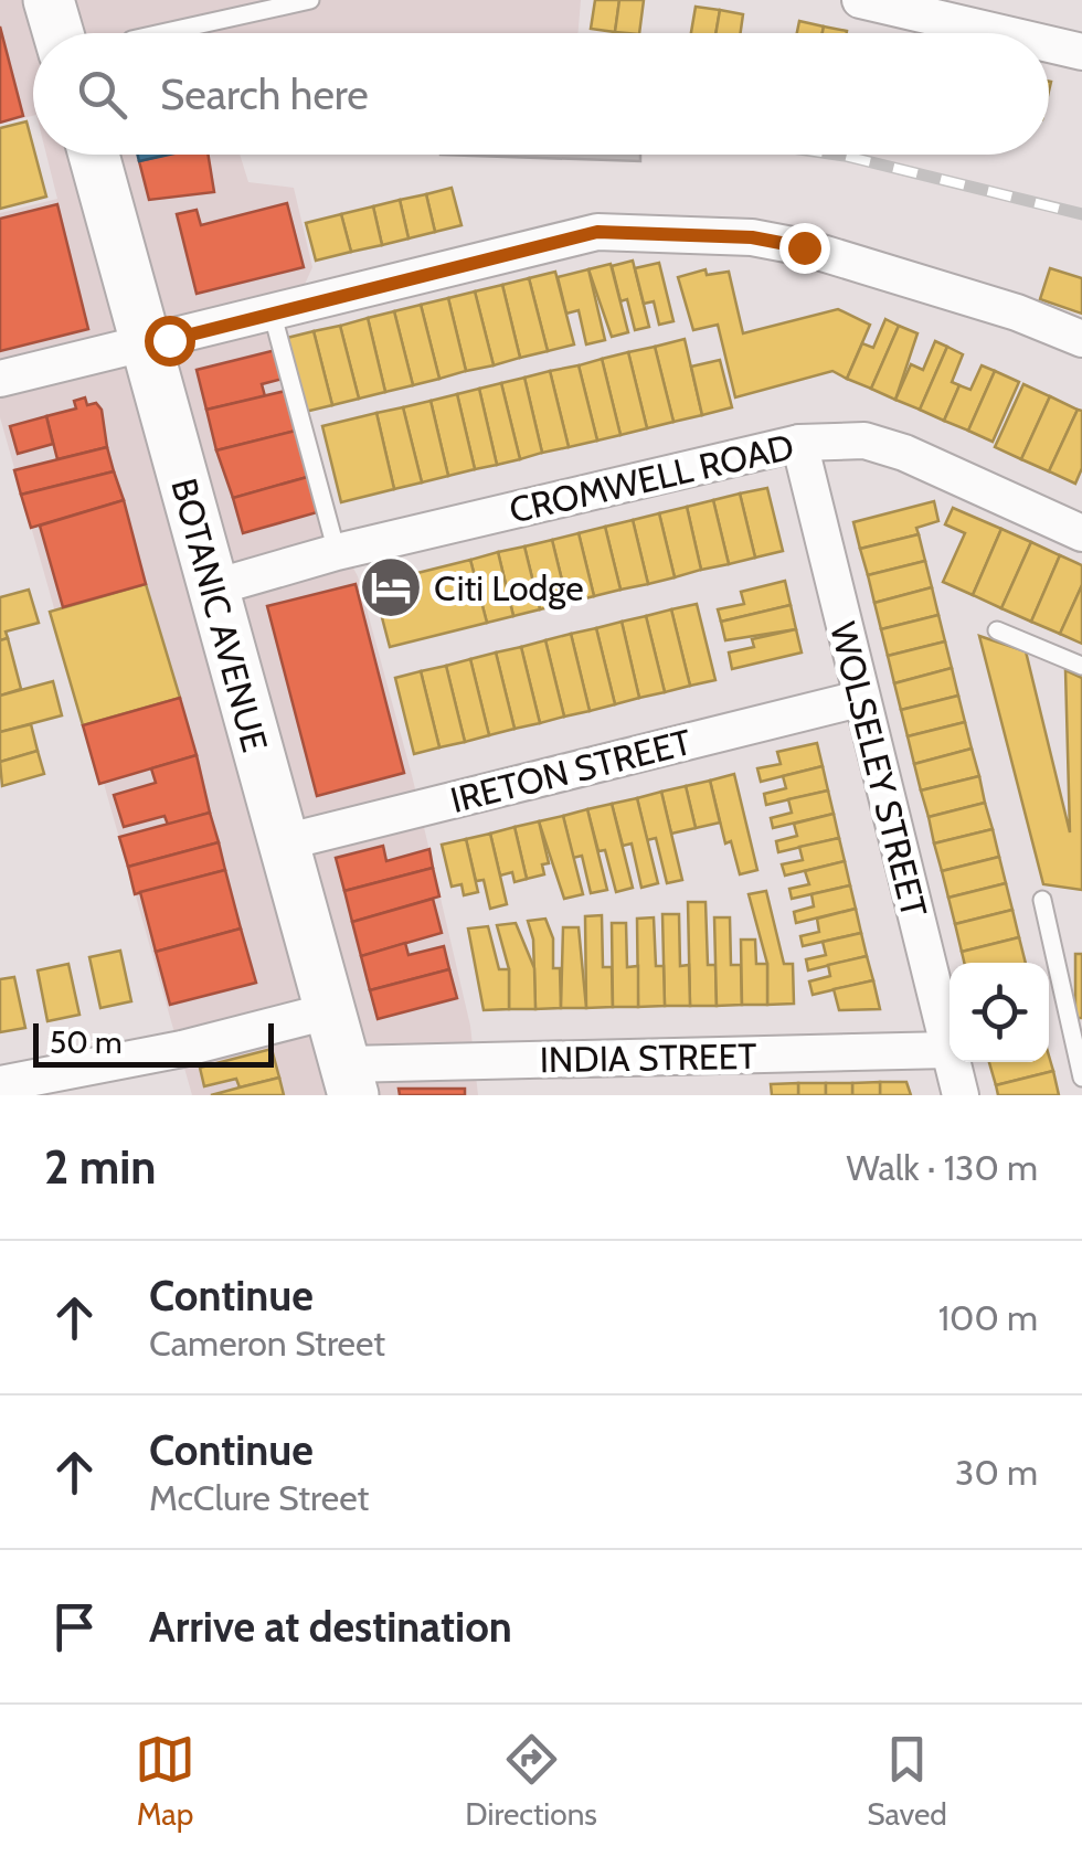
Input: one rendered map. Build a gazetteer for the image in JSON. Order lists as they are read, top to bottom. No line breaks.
{"streets":{"street":["CROMWELL ROAD","BOTANIC AVENUE","WOLSELEY STREET","IRETON STREET","INDIA STREET"]},"crossings":[["CROMWELL ROAD","BOTANIC AVENUE"],["CROMWELL ROAD","WOLSELEY STREET"],["BOTANIC AVENUE","IRETON STREET"],["BOTANIC AVENUE","INDIA STREET"],["WOLSELEY STREET","IRETON STREET"],["WOLSELEY STREET","INDIA STREET"]],"places":{"hotel":["Citi Lodge"]},"scale_bar":"50 m","page":{"search":"Search here","scale":"50 m","heading":["2 min","Walk · 130 m"],"list":[["Continue","Cameron Street","100 m"],["Continue","McClure Street","30 m"],"Arrive at destination"],"nav":["Map","Directions","Saved"]}}
